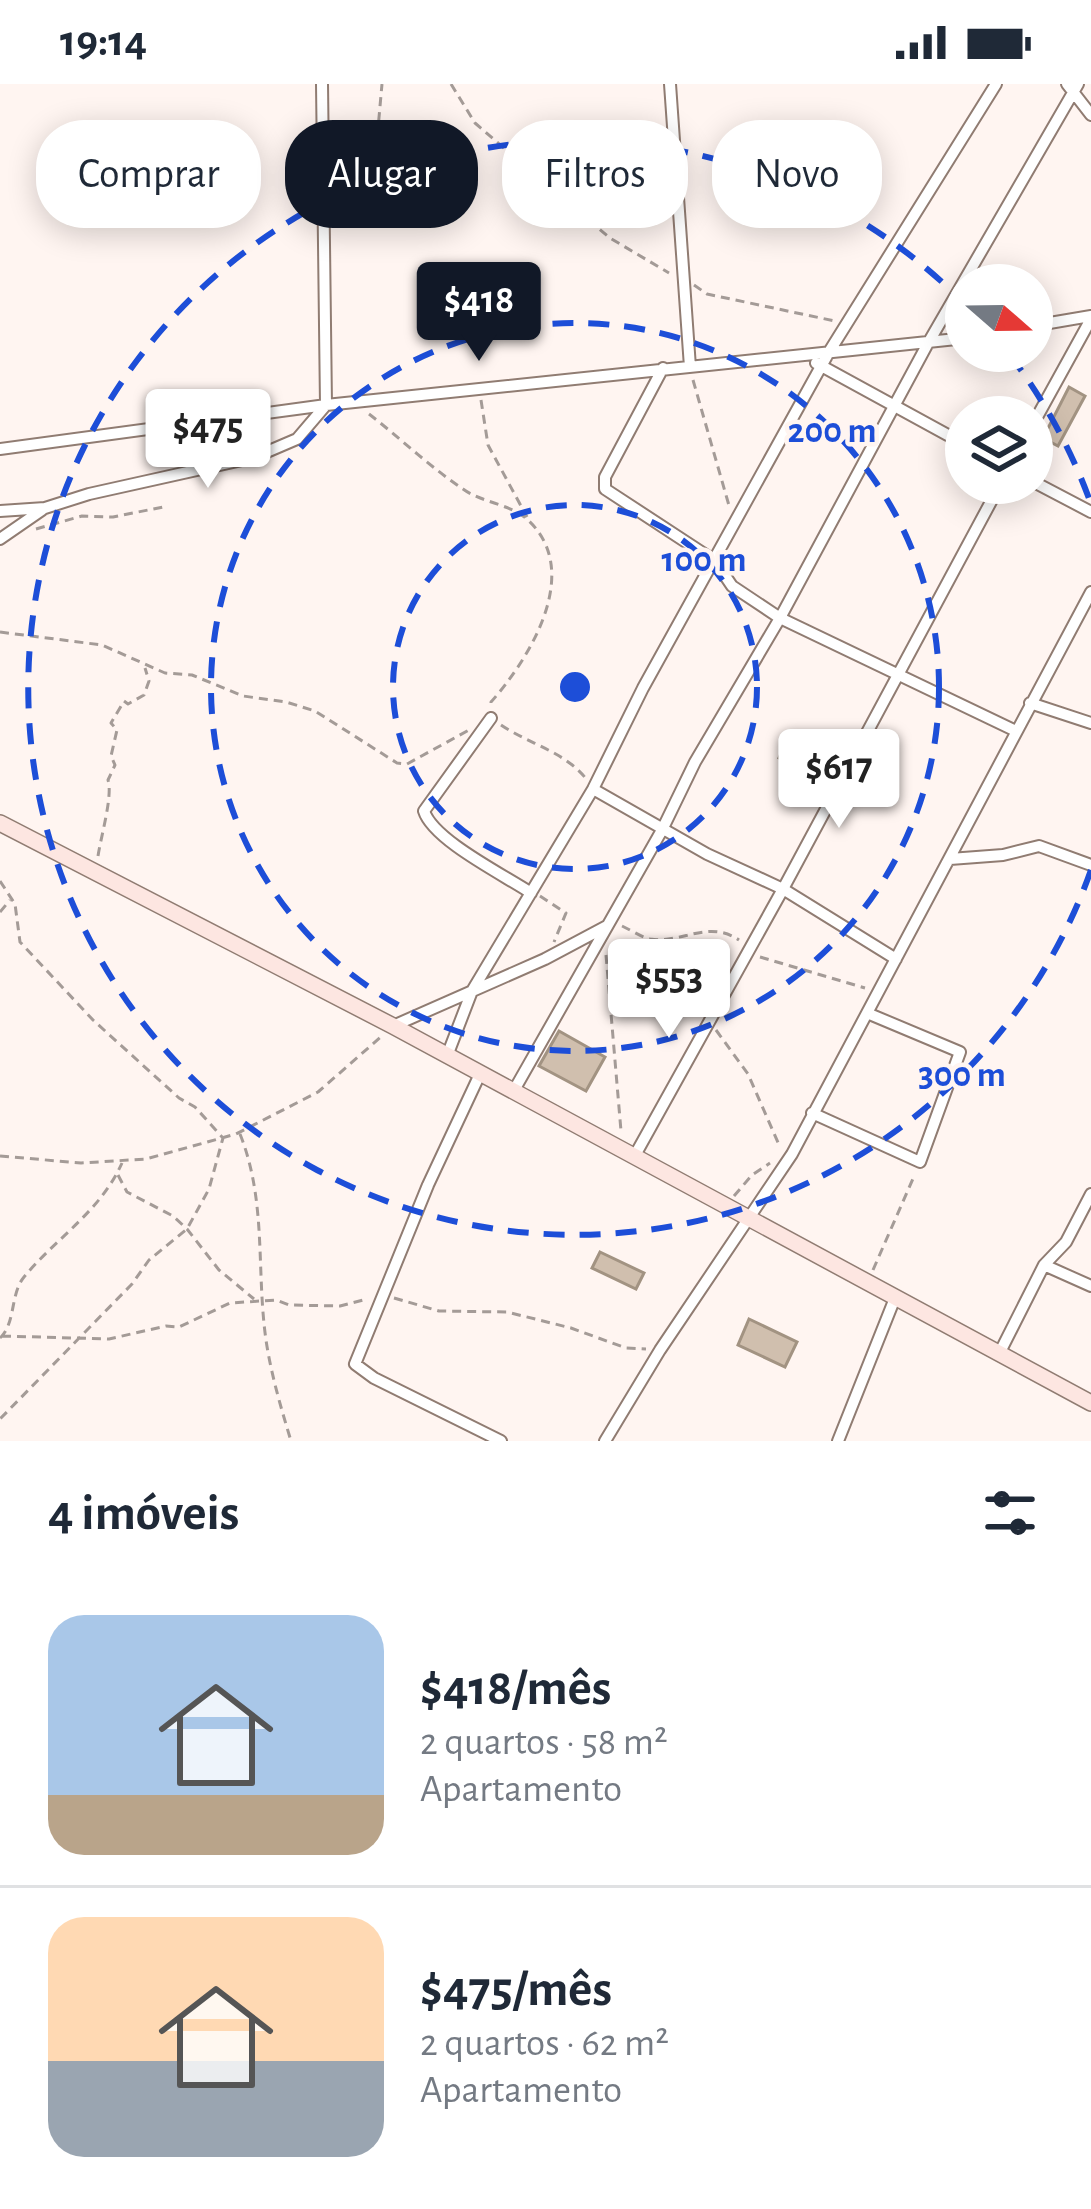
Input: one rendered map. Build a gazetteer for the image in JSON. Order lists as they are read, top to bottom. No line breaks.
{"north":"right","page":{"status":"19:14","chip":["Comprar","Alugar","Filtros","Novo"],"price":["$418","$475","$617","$553"],"heading":"4 imóveis","list":[{"name":"$418/mês","note":"2 quartos · 58 m² · Apartamento"},{"name":"$475/mês","note":"2 quartos · 62 m² · Apartamento"}]},"rings":["200 m","100 m","300 m"]}
